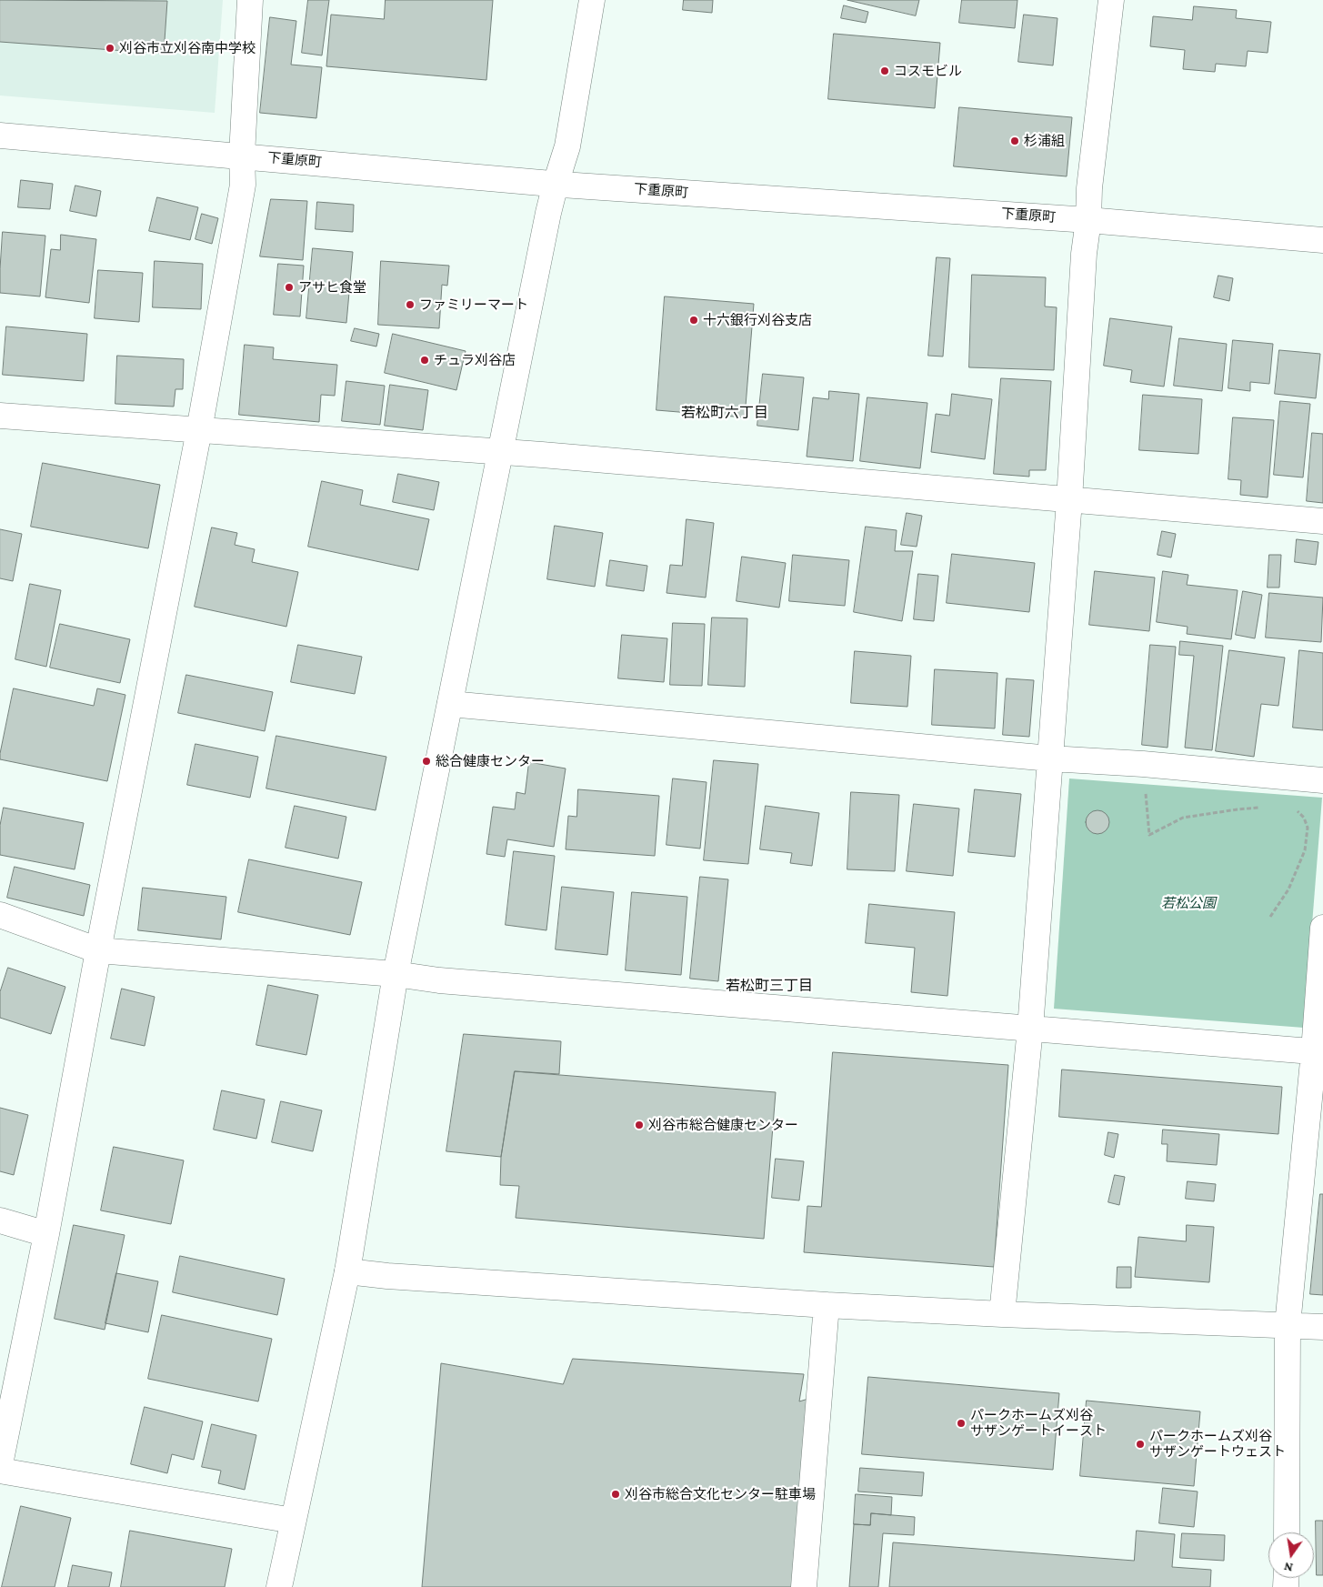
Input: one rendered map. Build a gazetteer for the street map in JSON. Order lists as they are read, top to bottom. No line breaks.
{"streets":{"street":["下重原町"]},"districts":["若松町六丁目","若松町三丁目"],"parks":["若松公園"],"places":["刈谷市立刈谷南中学校","コスモビル","杉浦組","アサヒ食堂","ファミリーマート","十六銀行刈谷支店","チュラ刈谷店","総合健康センター","刈谷市総合健康センター","パークホームズ刈谷 サザンゲートイースト","パークホームズ刈谷 サザンゲートウェスト","刈谷市総合文化センター駐車場"],"north":"bottom"}
